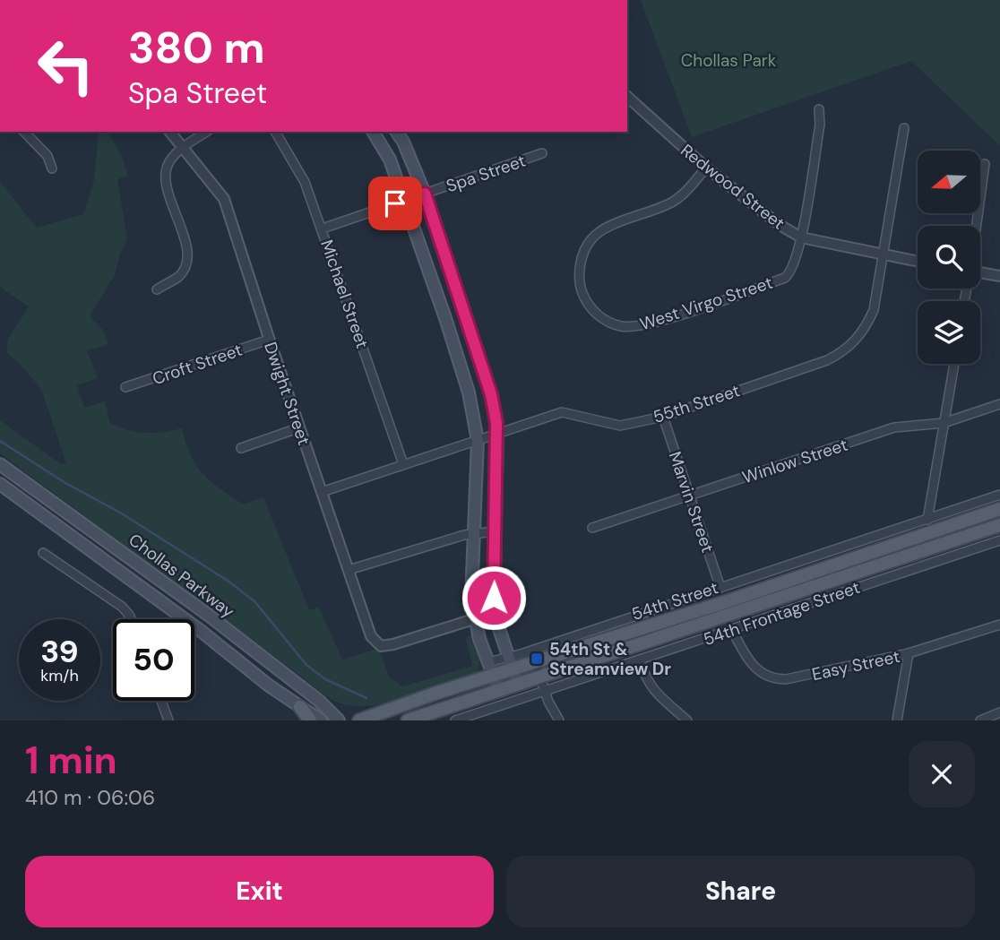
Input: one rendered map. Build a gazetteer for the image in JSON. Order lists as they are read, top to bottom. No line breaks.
{"streets":{"main road":["Chollas Parkway","54th Street"],"street":["Spa Street","Redwood Street","Michael Street","West Virgo Street","Croft Street","Dwight Street","55th Street","Winlow Street","Marvin Street","54th Frontage Street","Easy Street"]},"crossings":[["Spa Street","Michael Street"],["Redwood Street","West Virgo Street"],["Redwood Street","55th Street"],["Michael Street","55th Street"],["Croft Street","Dwight Street"],["Dwight Street","55th Street"],["55th Street","Marvin Street"],["Winlow Street","Marvin Street"],["54th Street","54th Frontage Street"],["54th Frontage Street","Easy Street"]],"parks":["Chollas Park"],"places":{"transit":["54th St & Streamview Dr"]},"north":"left","page":{"turn":["380 m","Spa Street"],"speed":"39 km/h","limit":"50","heading":["1 min","410 m · 06:06"],"buttons":["Exit","Share"]}}
